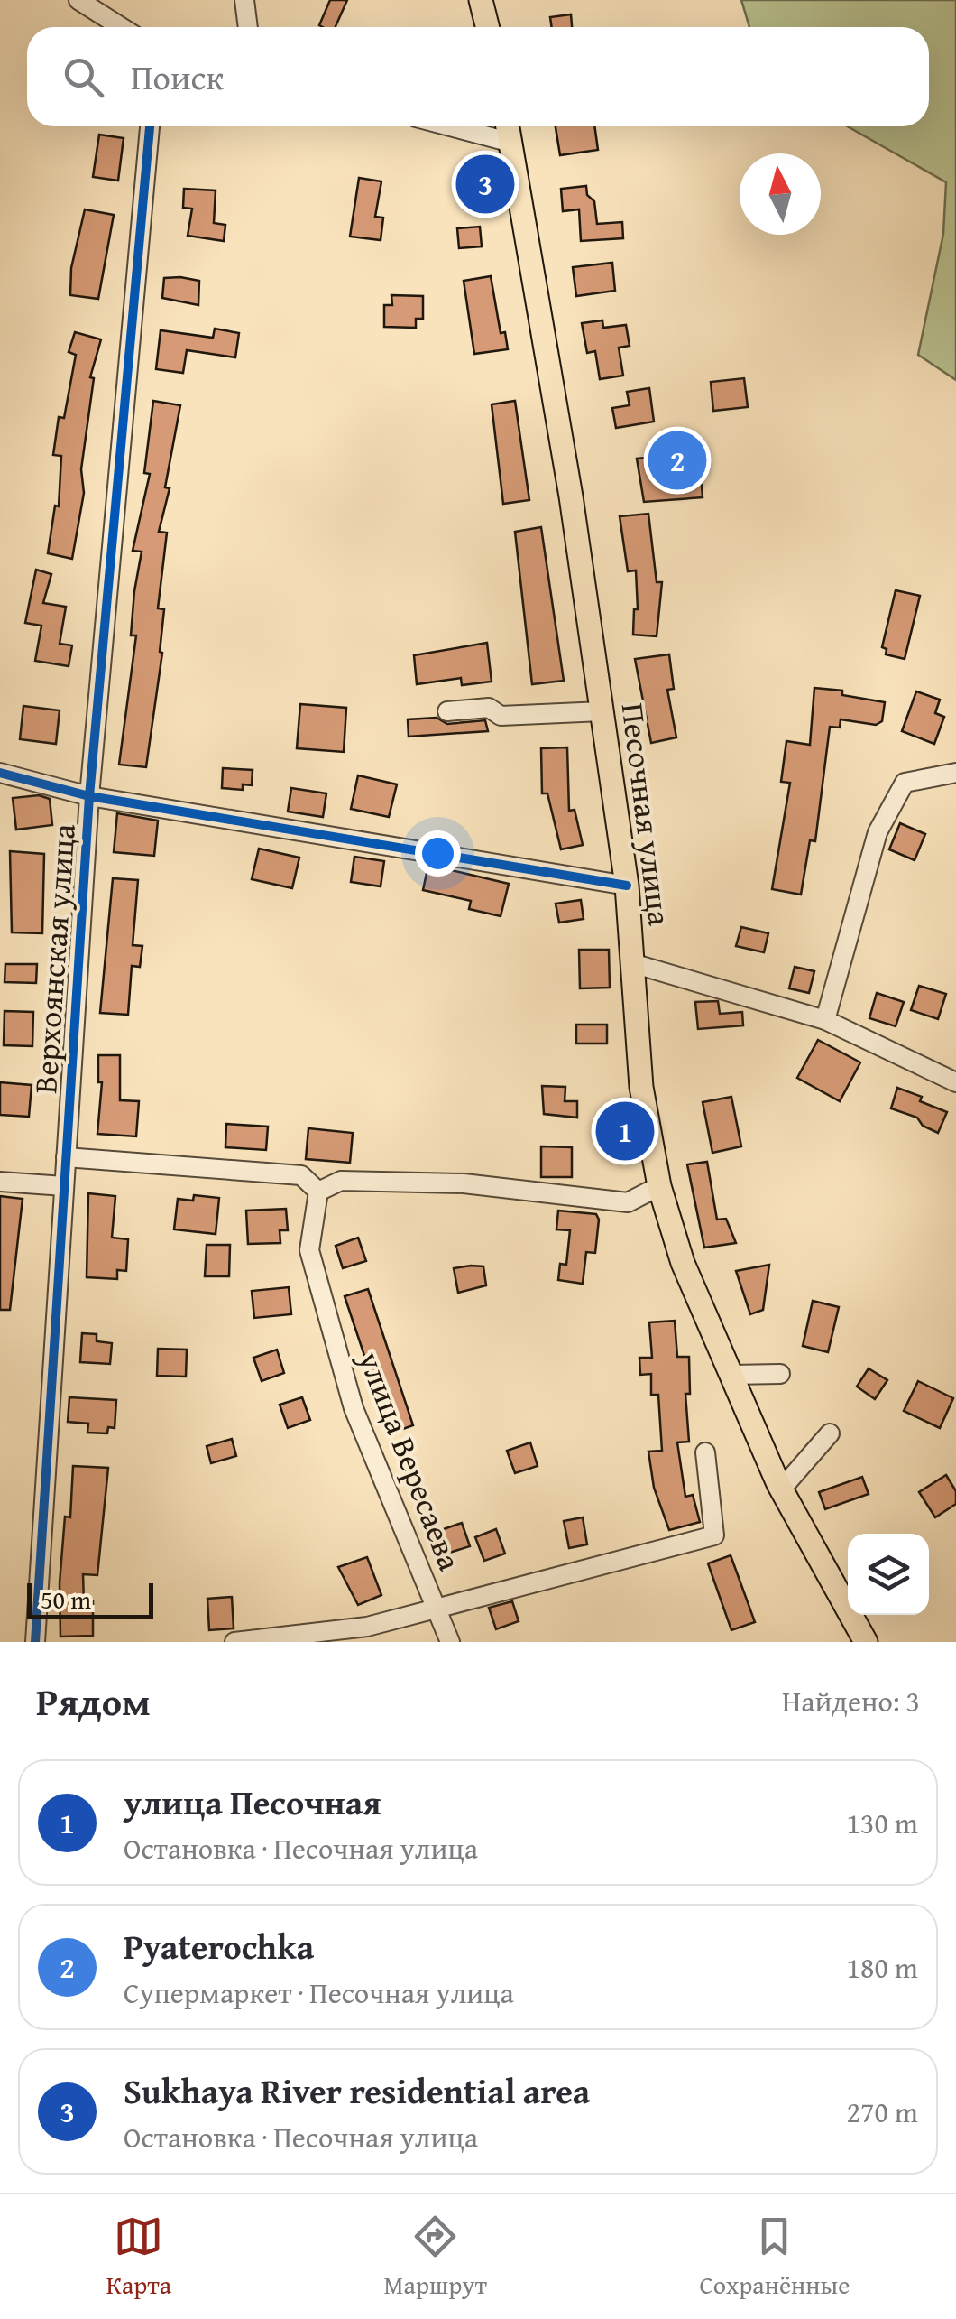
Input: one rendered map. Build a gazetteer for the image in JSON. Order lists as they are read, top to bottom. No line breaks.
{"streets":{"main road":["Песочная улица"],"street":["Верхоянская улица","улица Вересаева"]},"scale_bar":"50 m","north":"top","page":{"search":"Поиск","pins":["3","2","1"],"scale":"50 m","heading":["Рядом","Найдено: 3"],"list":[{"mark":"1","name":"улица Песочная","note":"Остановка · Песочная улица","value":"130 m"},{"mark":"2","name":"Pyaterochka","note":"Супермаркет · Песочная улица","value":"180 m"},{"mark":"3","name":"Sukhaya River residential area","note":"Остановка · Песочная улица","value":"270 m"}],"nav":["Карта","Маршрут","Сохранённые"]}}
